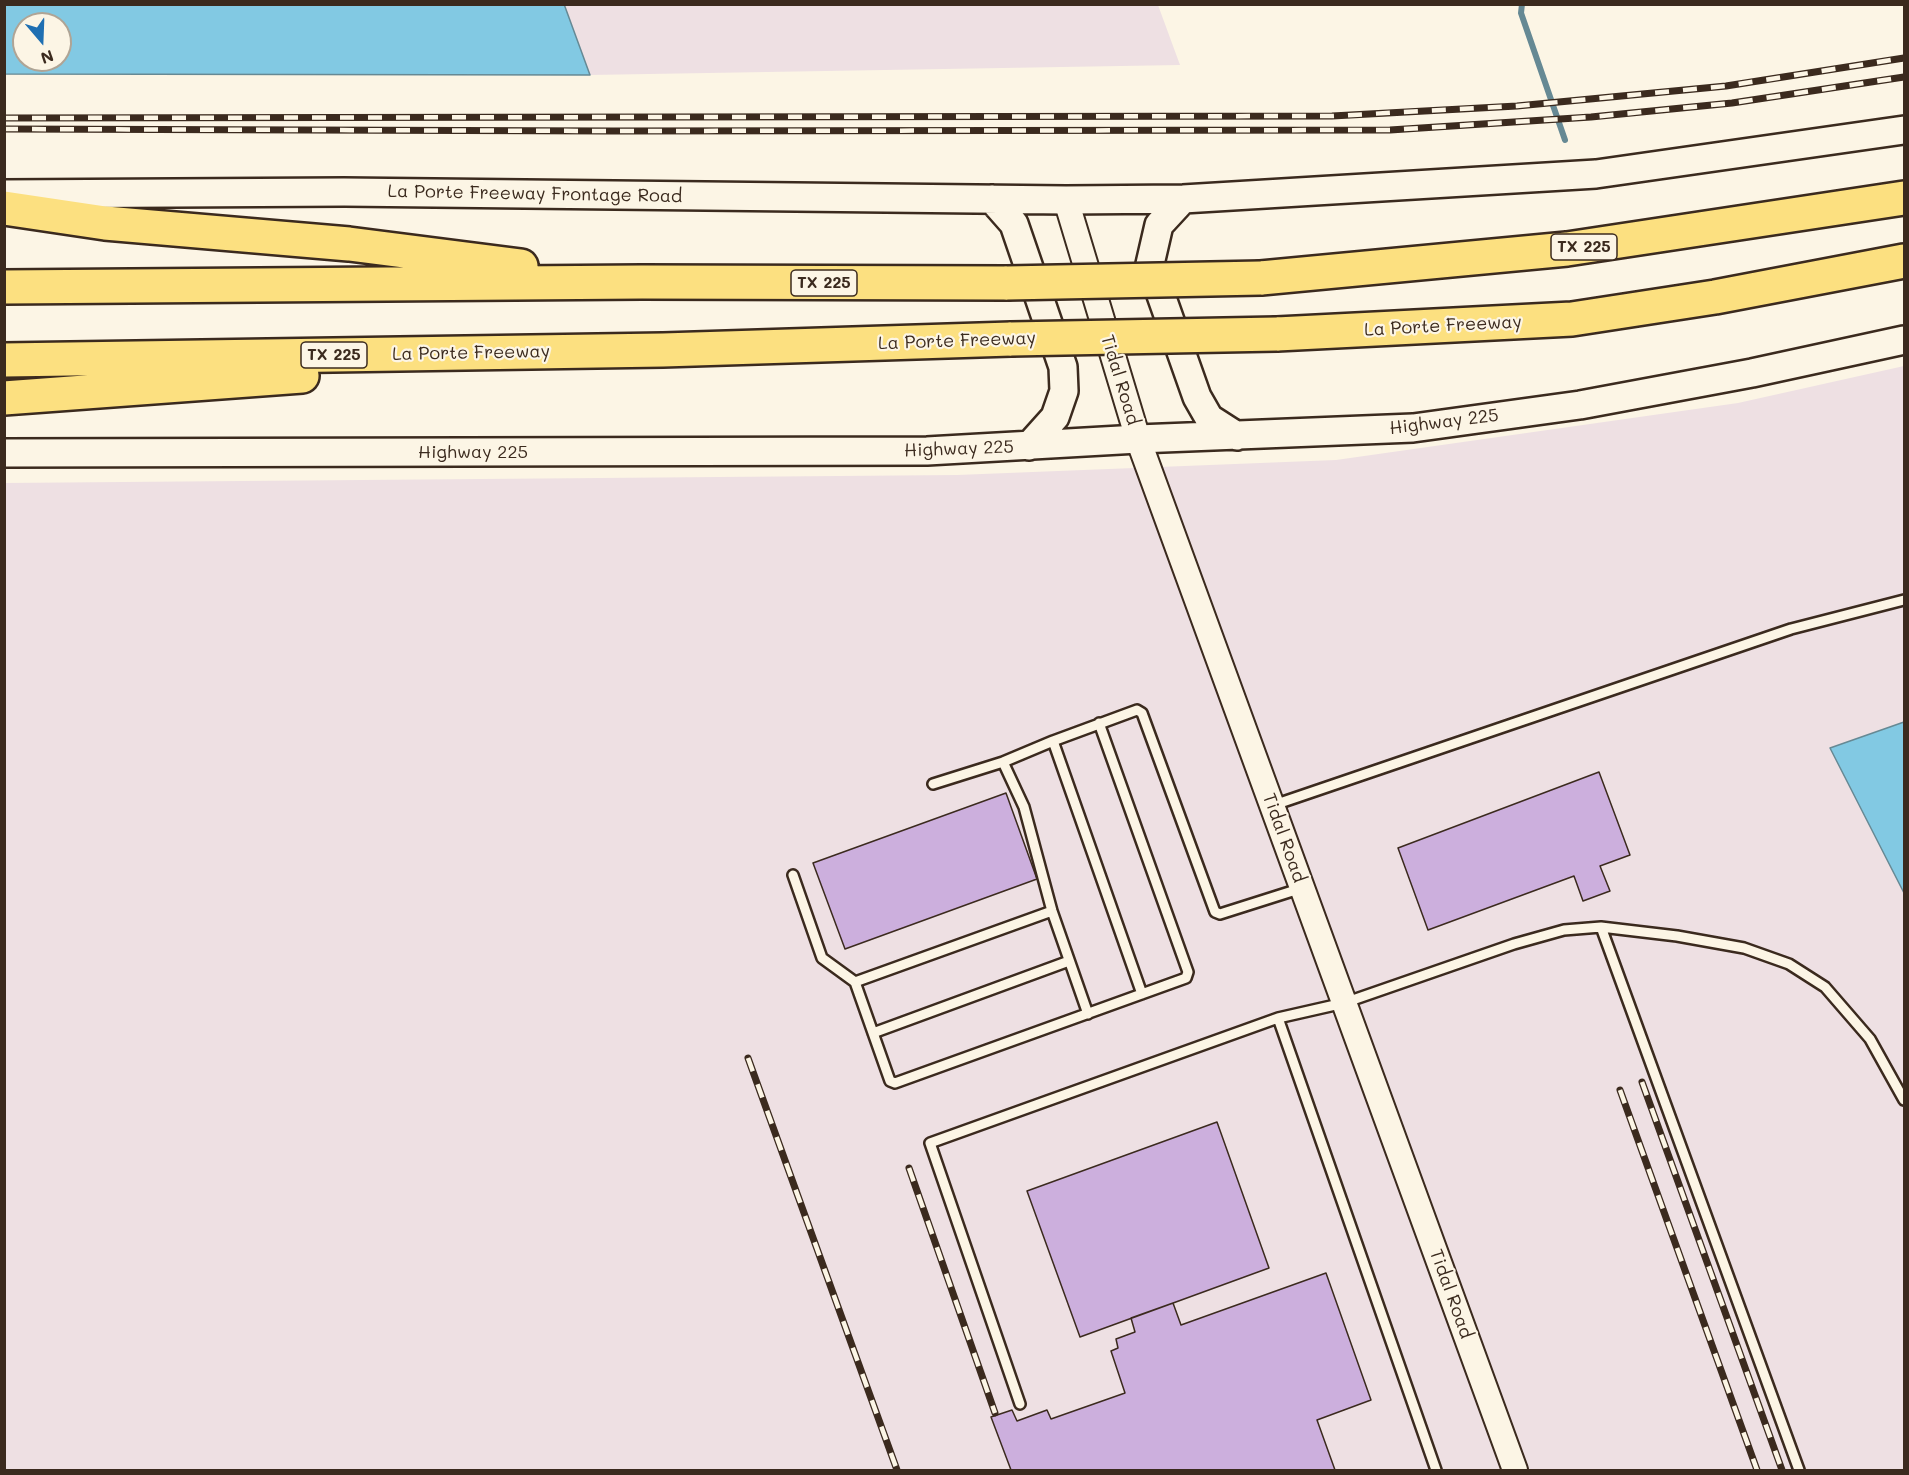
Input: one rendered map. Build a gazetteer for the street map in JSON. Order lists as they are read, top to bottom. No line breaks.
{"streets":{"highway":["TX 225","La Porte Freeway"],"main road":["La Porte Freeway Frontage Road","Highway 225"],"street":["Tidal Road"]},"crossings":[["La Porte Freeway Frontage Road","Tidal Road"],["Tidal Road","Highway 225"]],"north":"bottom"}
